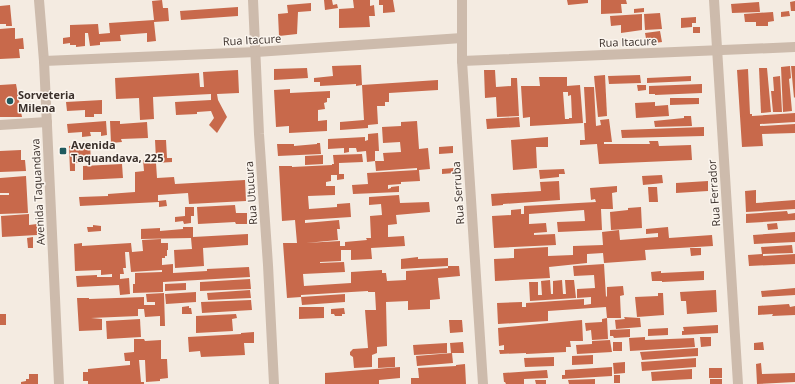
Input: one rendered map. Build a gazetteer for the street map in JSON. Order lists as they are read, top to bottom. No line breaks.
{"streets":{"street":["Rua Itacure","Avenida Taquandava","Rua Utucura","Rua Serruba","Rua Ferrador"]},"crossings":[["Rua Itacure","Avenida Taquandava"],["Rua Itacure","Rua Utucura"],["Rua Itacure","Rua Serruba"],["Rua Itacure","Rua Ferrador"]],"places":{"other":["Sorveteria Milena"],"transit":["Avenida Taquandava, 225"]}}
